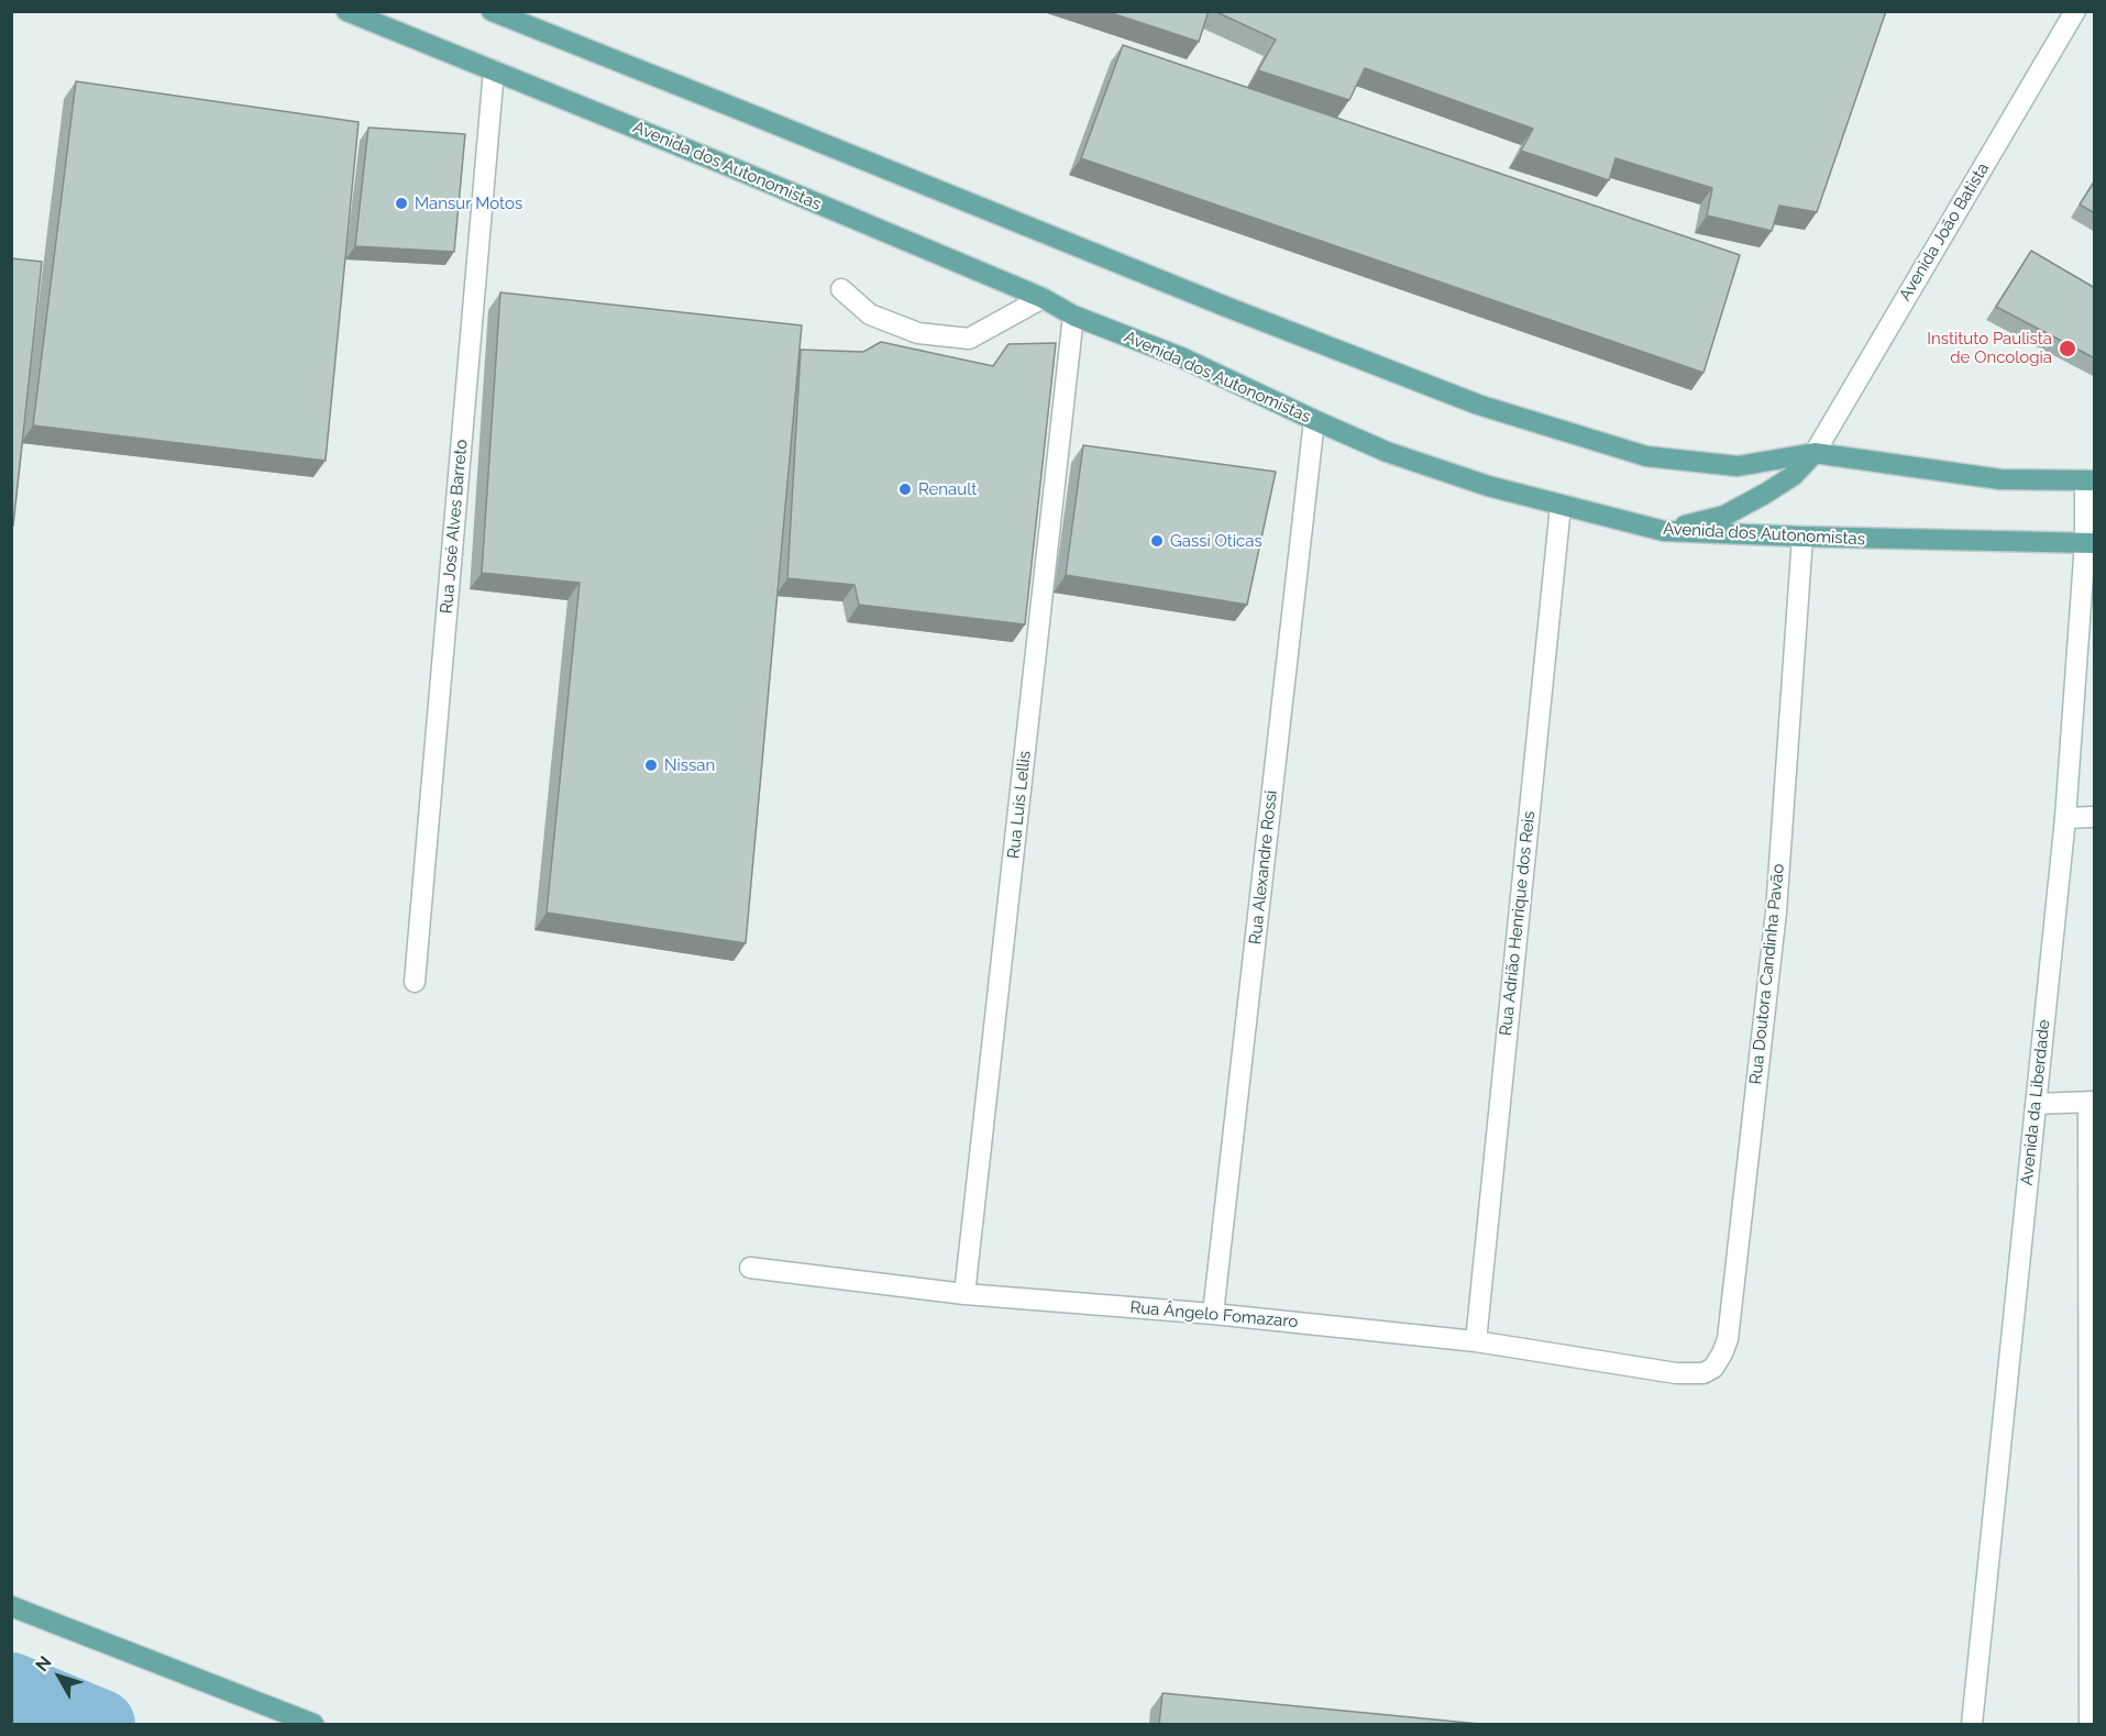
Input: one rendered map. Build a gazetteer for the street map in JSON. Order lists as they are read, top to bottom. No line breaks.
{"streets":{"main road":["Avenida dos Autonomistas"],"street":["Avenida João Batista","Rua José Alves Barreto","Rua Luis Lellis","Rua Alexandre Rossi","Rua Adrião Henrique dos Reis","Rua Doutora Candinha Pavão","Avenida da Liberdade","Rua Ângelo Fomazaro"]},"crossings":[["Avenida dos Autonomistas","Rua José Alves Barreto"],["Avenida dos Autonomistas","Rua Luis Lellis"],["Avenida dos Autonomistas","Rua Alexandre Rossi"],["Avenida dos Autonomistas","Rua Adrião Henrique dos Reis"],["Avenida dos Autonomistas","Rua Doutora Candinha Pavão"],["Avenida dos Autonomistas","Avenida da Liberdade"],["Rua Luis Lellis","Rua Ângelo Fomazaro"],["Rua Alexandre Rossi","Rua Ângelo Fomazaro"],["Rua Adrião Henrique dos Reis","Rua Ângelo Fomazaro"],["Rua Doutora Candinha Pavão","Rua Ângelo Fomazaro"]],"places":["Mansur Motos","Instituto Paulista de Oncologia","Renault","Gassi Oticas","Nissan"],"north":"top left"}
